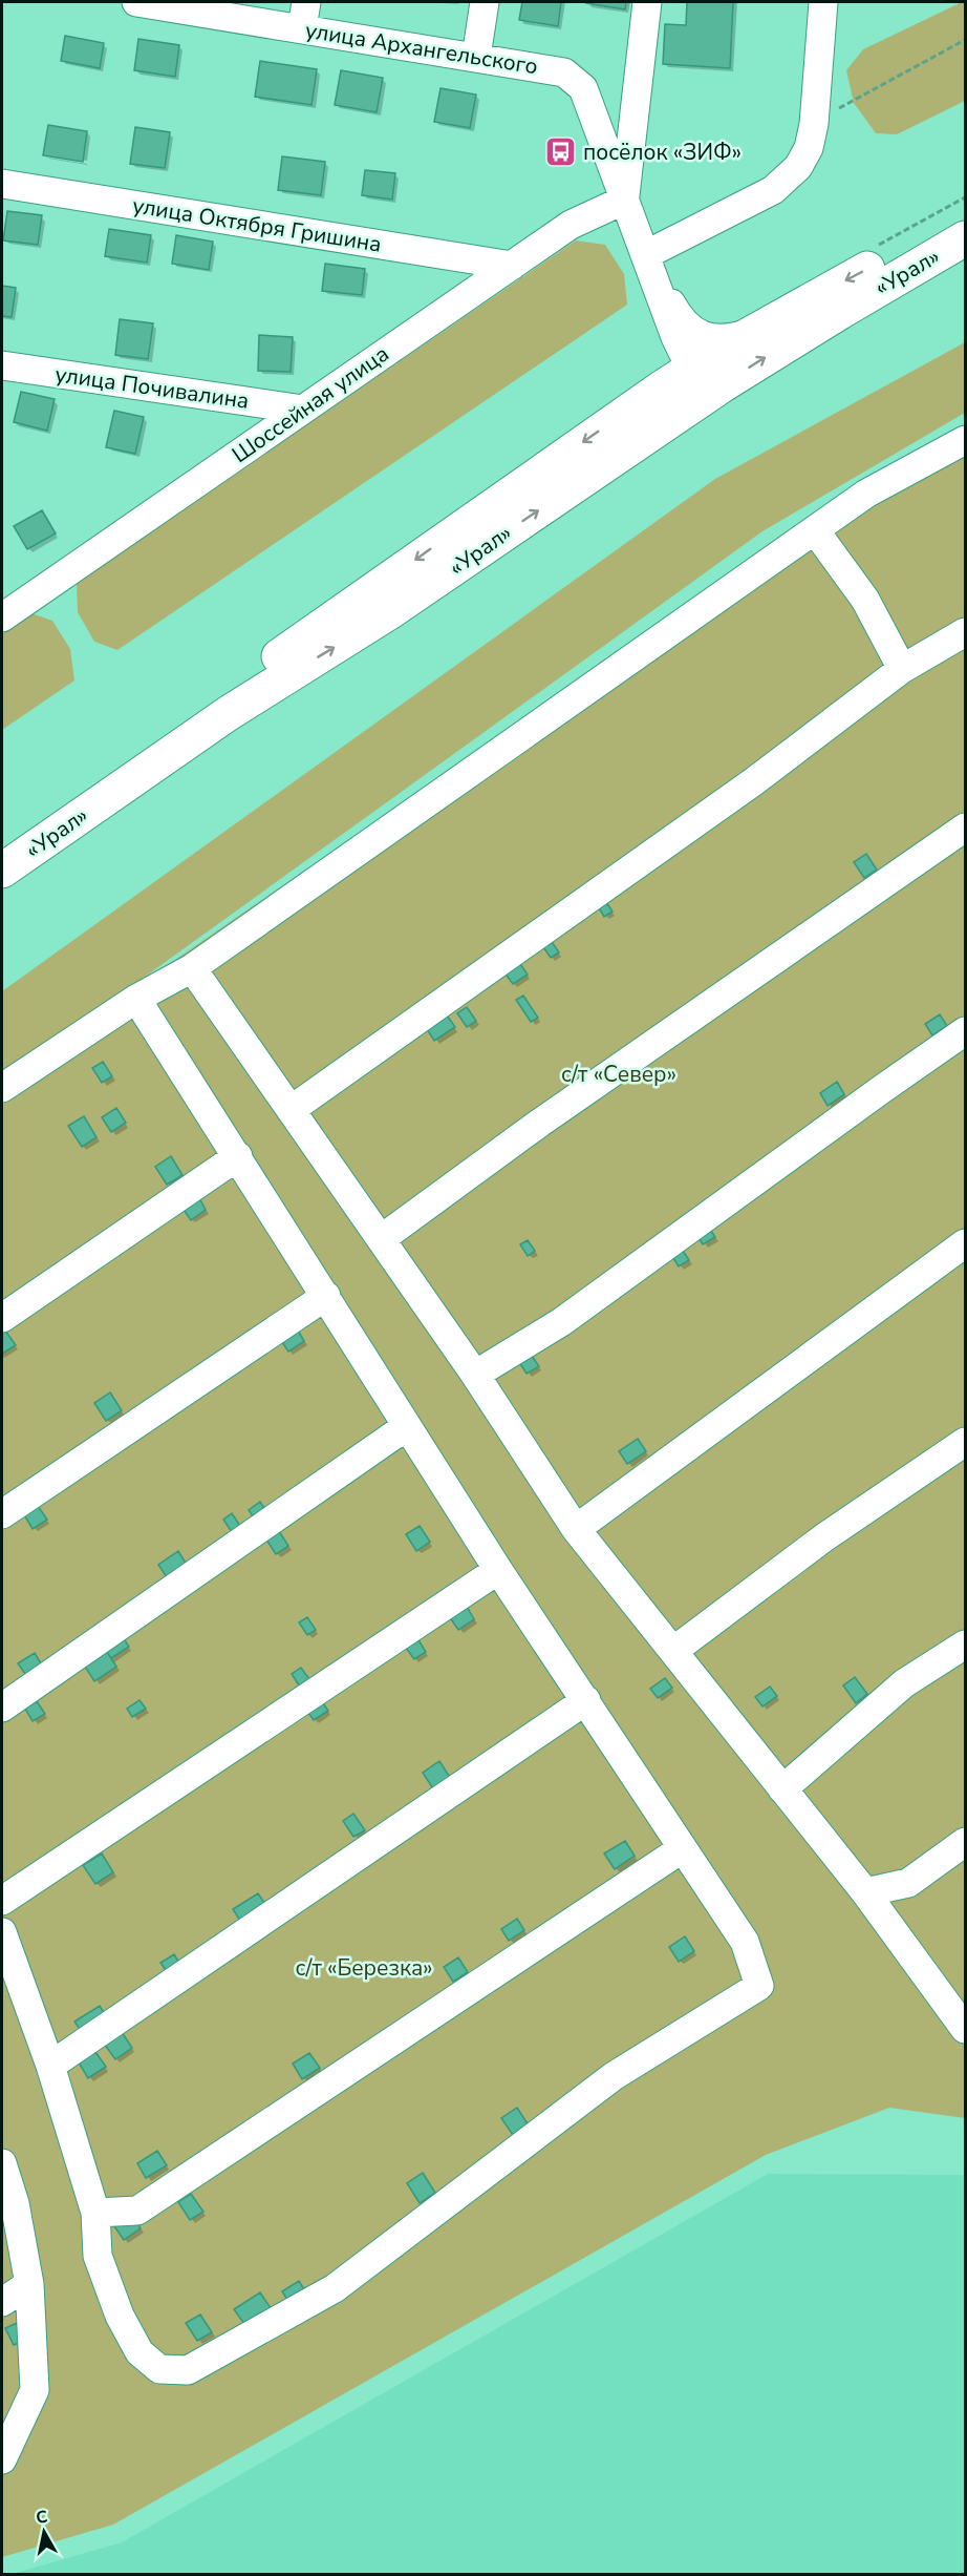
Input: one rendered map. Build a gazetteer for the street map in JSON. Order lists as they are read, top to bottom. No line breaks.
{"streets":{"highway":["«Урал»"],"street":["улица Архангельского","улица Октября Гришина","улица Почивалина","Шоссейная улица"]},"crossings":[["улица Архангельского","Шоссейная улица"],["улица Октября Гришина","Шоссейная улица"],["улица Почивалина","Шоссейная улица"]],"parks":["с/т «Север»","с/т «Березка»"],"places":{"bus stop":["посёлок «ЗИФ»"]},"north":"top"}
